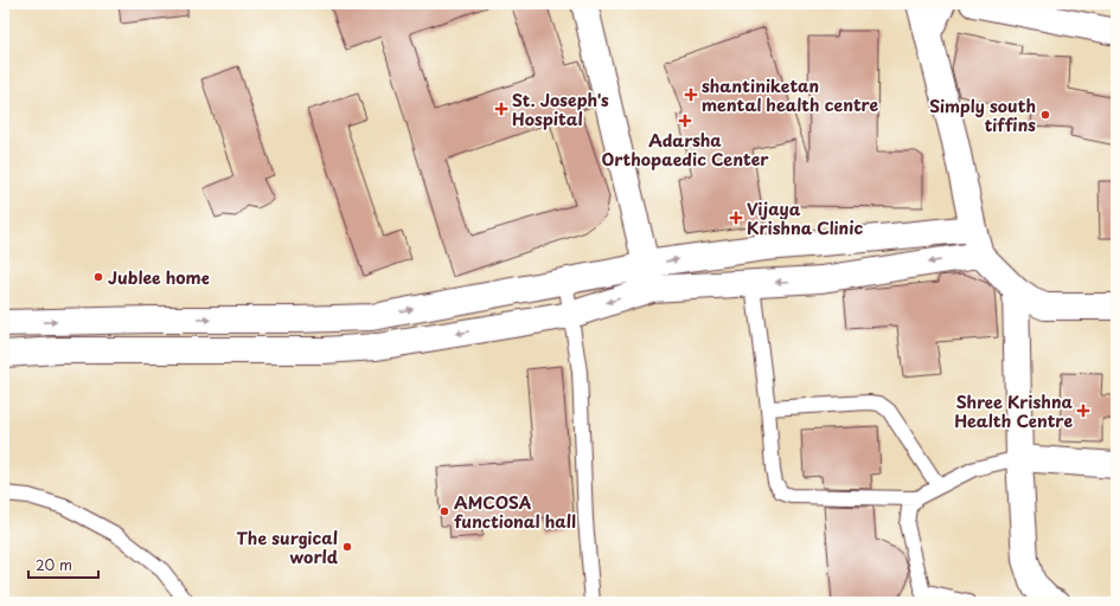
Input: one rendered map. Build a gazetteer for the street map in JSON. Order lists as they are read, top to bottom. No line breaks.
{"places":{"health":["shantiniketan mental health centre","St. Joseph's Hospital","Adarsha Orthopaedic Center","Vijaya Krishna Clinic","Shree Krishna Health Centre"],"other":["Simply south tiffins","Jublee home","AMCOSA functional hall","The surgical world"]},"scale_bar":"20 m"}
